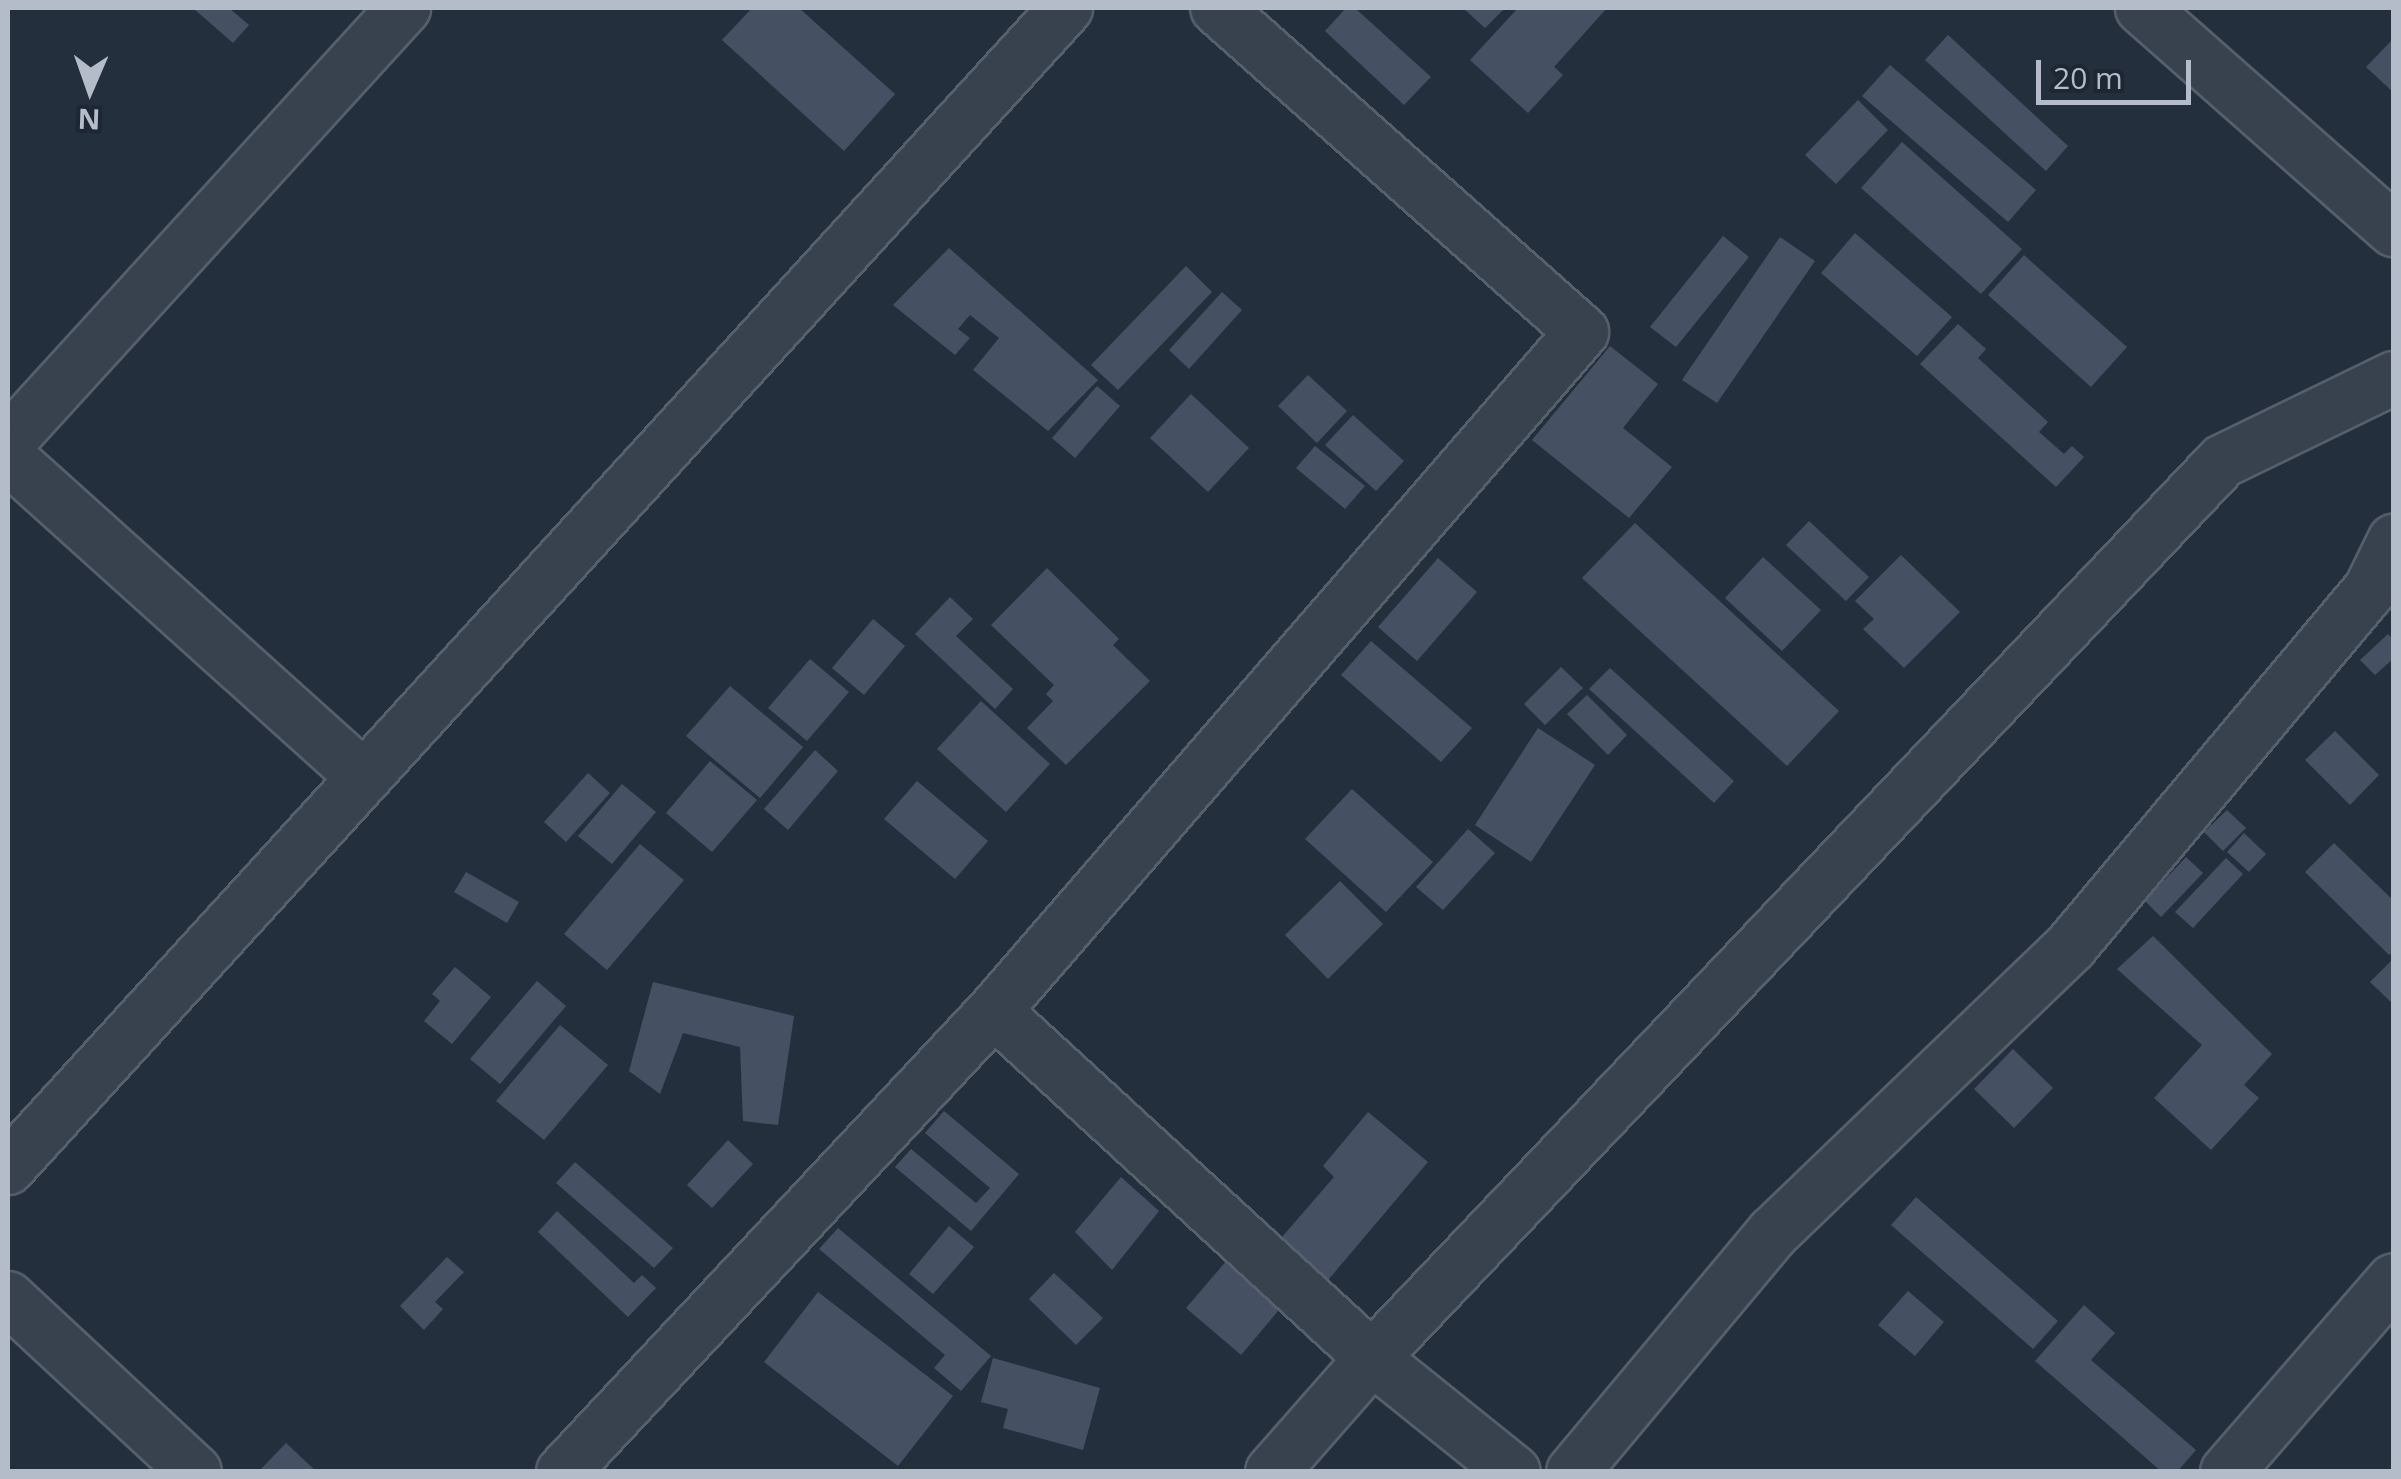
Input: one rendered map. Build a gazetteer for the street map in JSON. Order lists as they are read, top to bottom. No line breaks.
{"scale_bar":"20 m","north":"bottom"}
